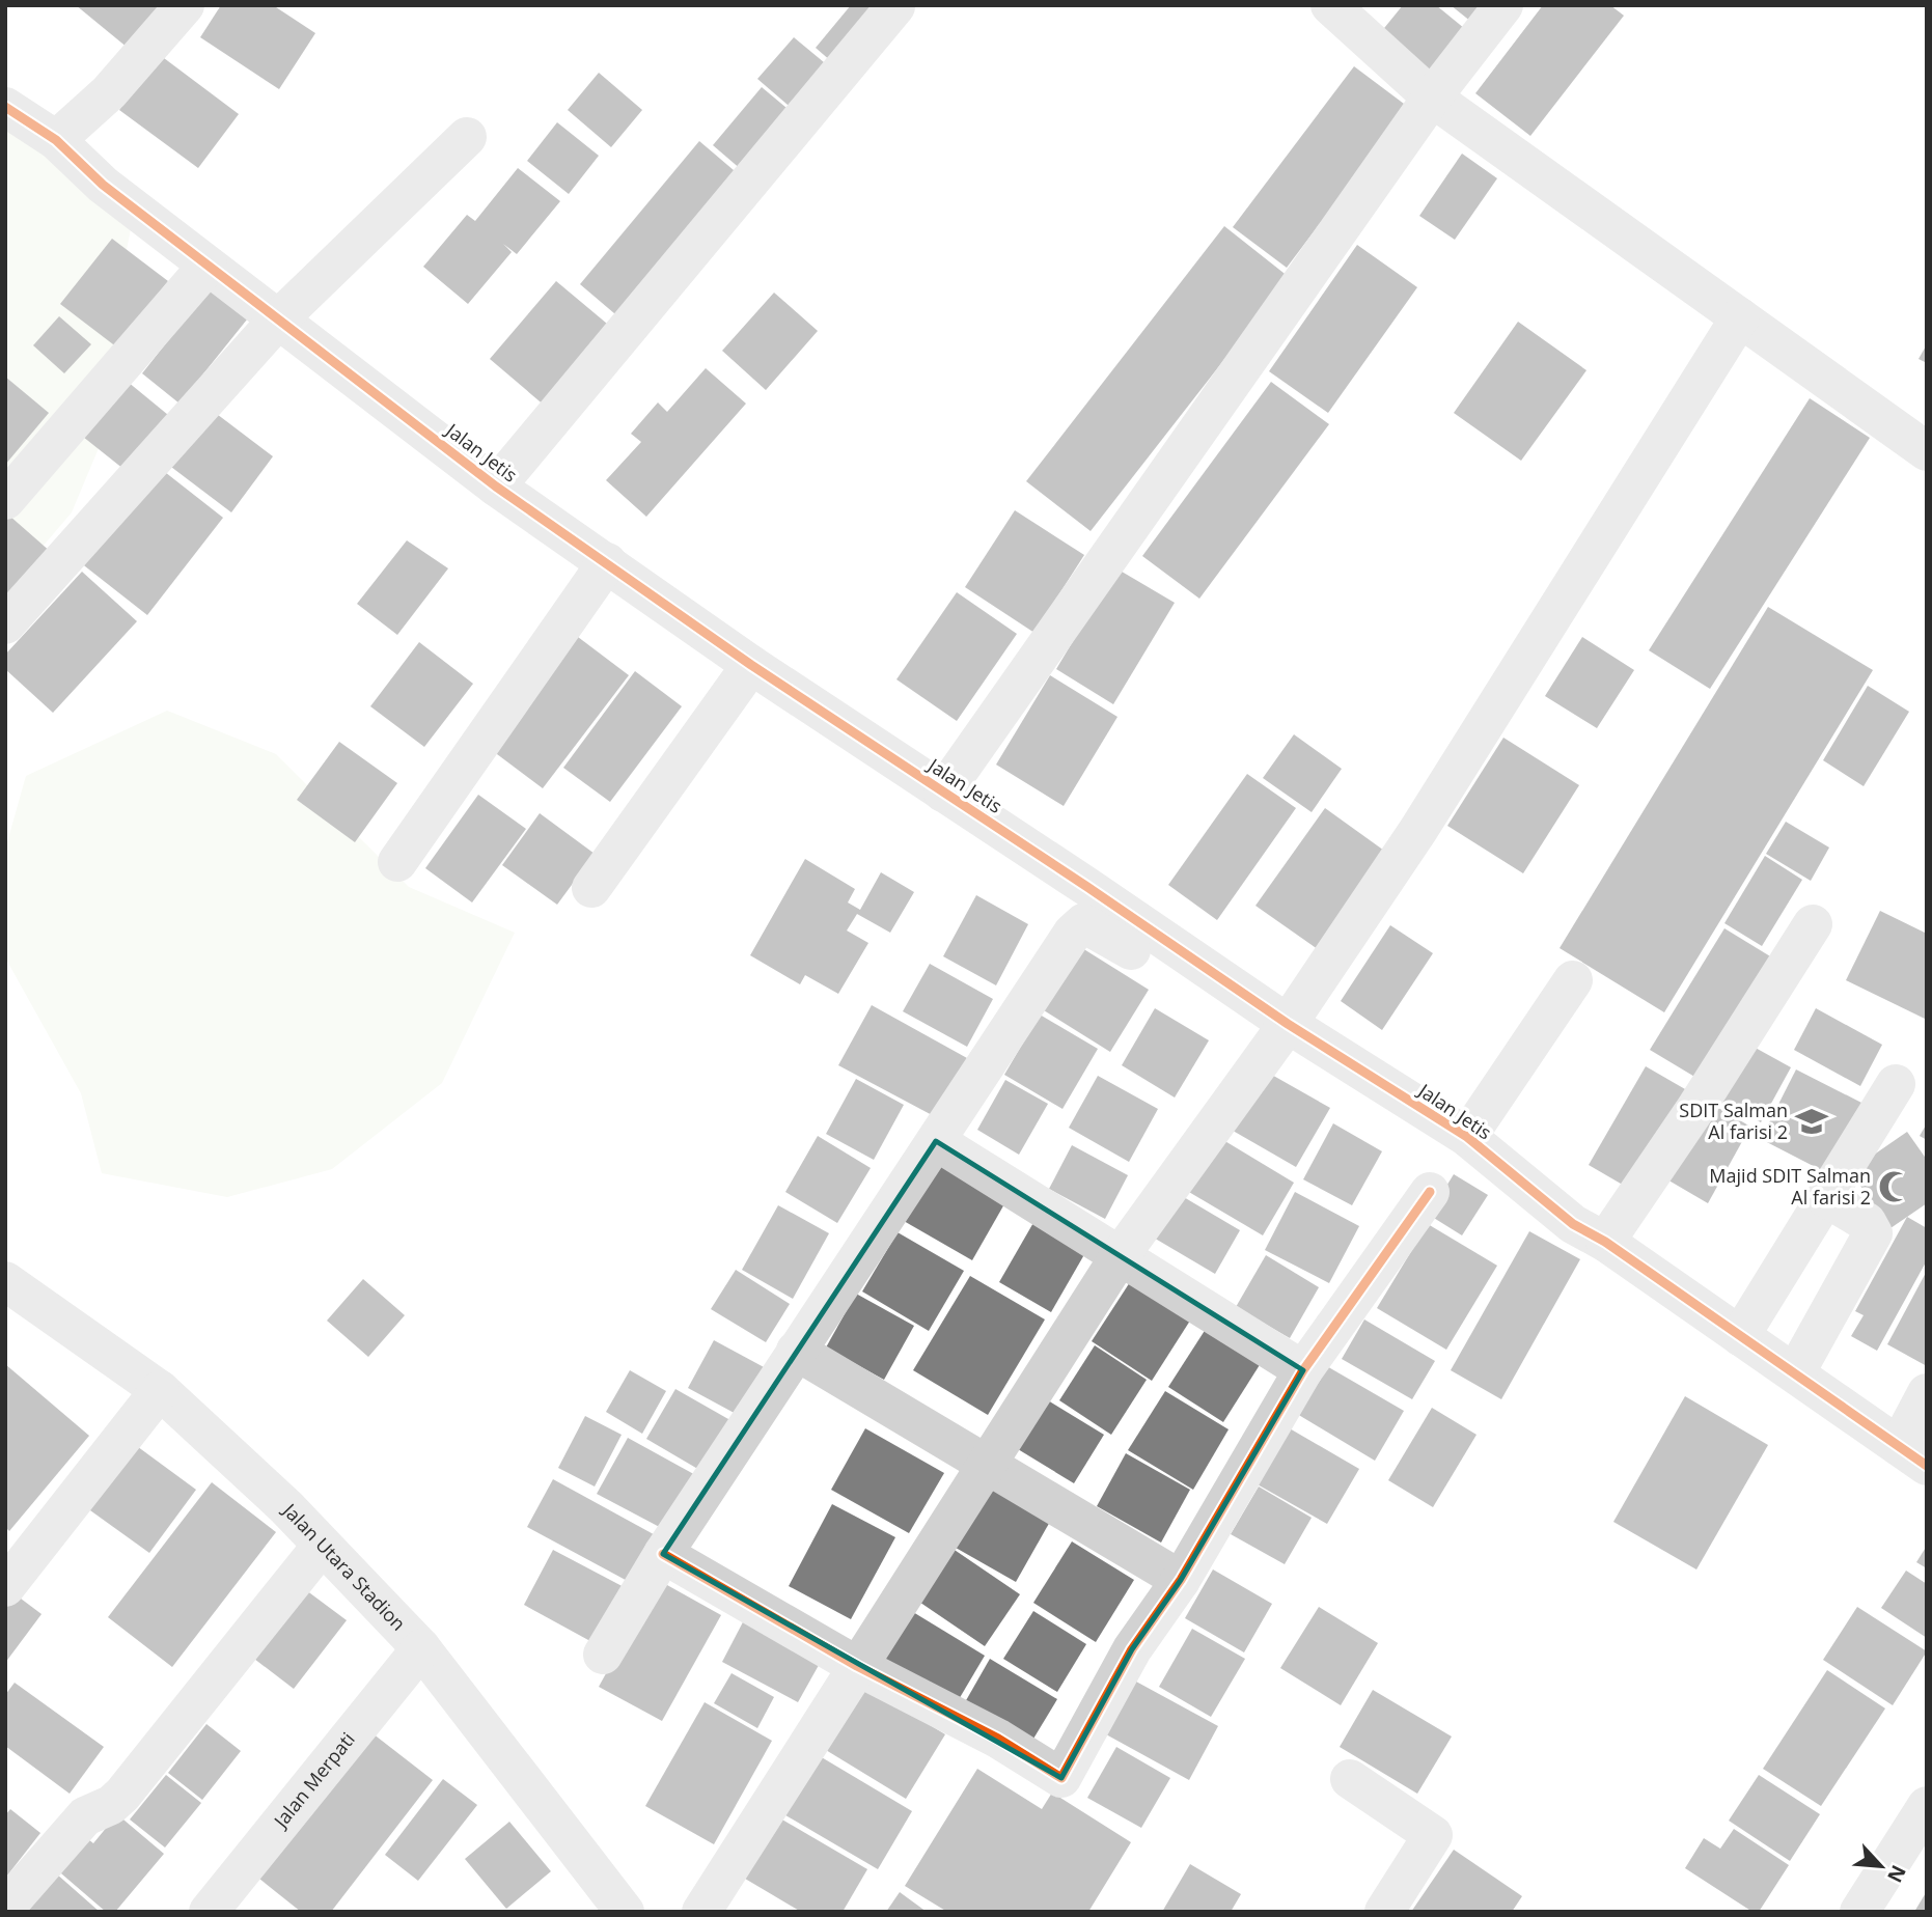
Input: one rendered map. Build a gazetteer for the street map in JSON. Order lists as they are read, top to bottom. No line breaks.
{"streets":{"street":["Jalan Jetis","Jalan Utara Stadion","Jalan Merpati"]},"crossings":[["Jalan Utara Stadion","Jalan Merpati"]],"places":{"school or university":["SDIT Salman Al farisi 2"],"mosque":["Majid SDIT Salman Al farisi 2"]},"north":"bottom right"}
